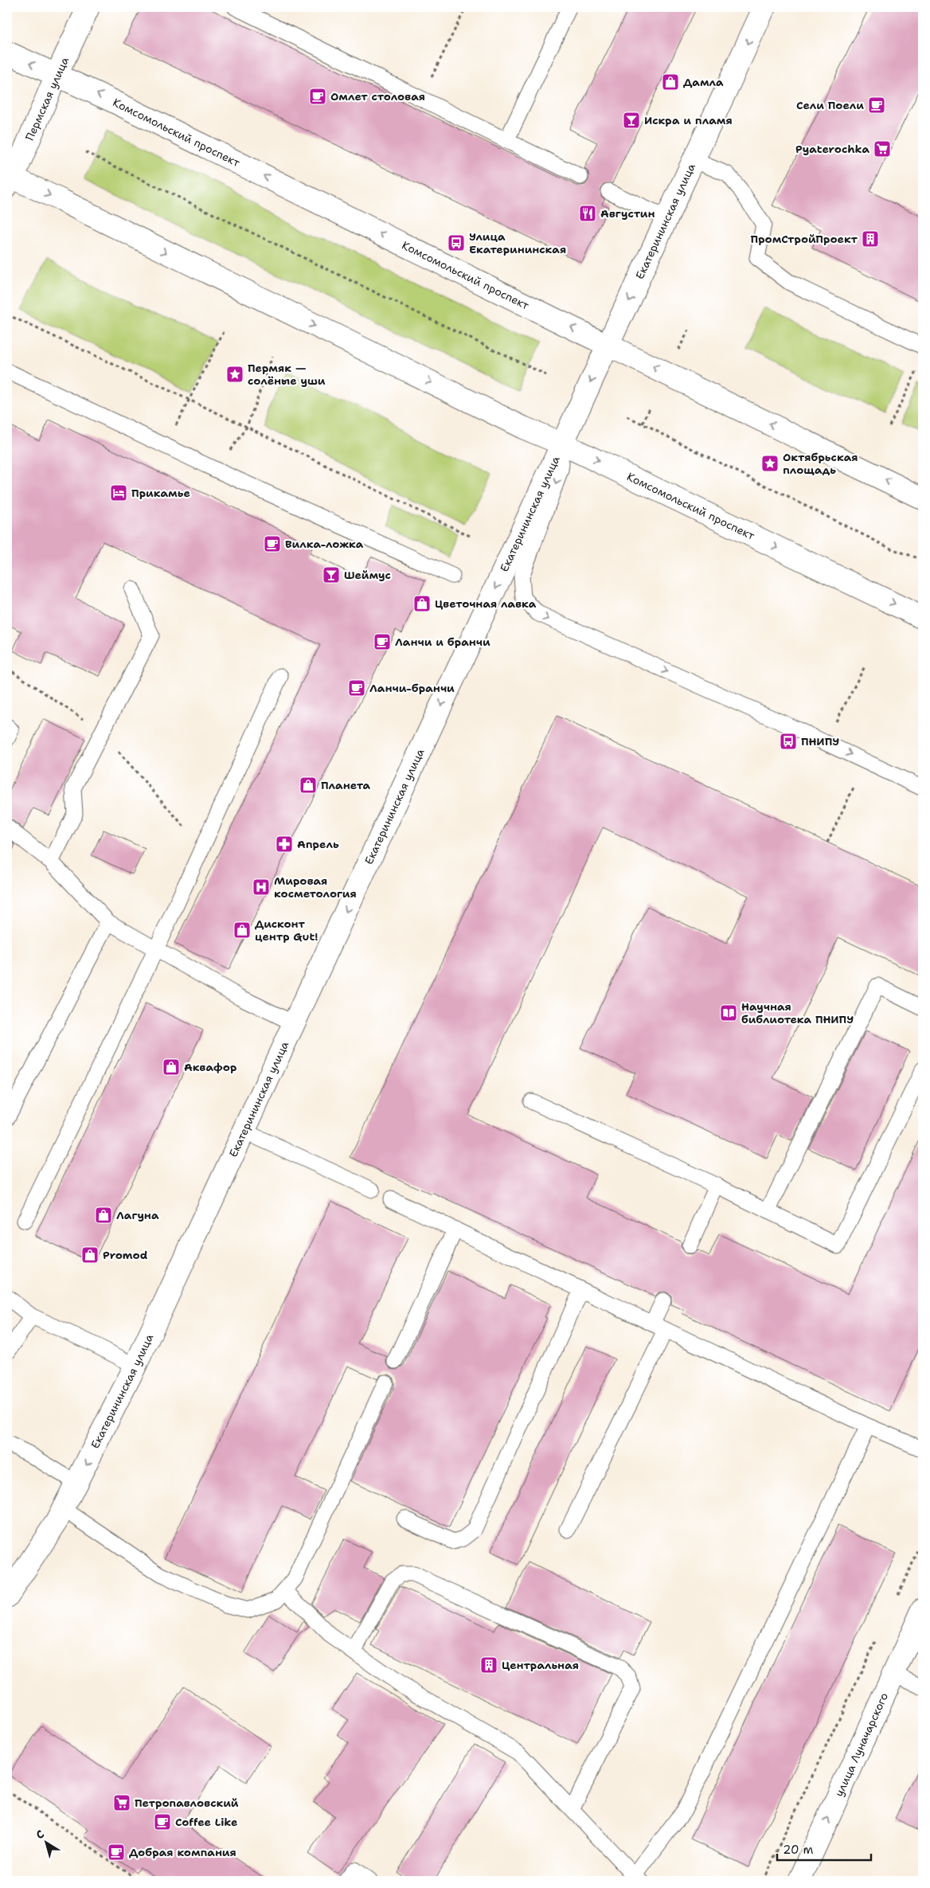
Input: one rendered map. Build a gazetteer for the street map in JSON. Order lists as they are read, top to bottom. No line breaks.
{"streets":{"main road":["Пермская улица","Комсомольский проспект","Екатерининская улица","улица Луначарского"]},"crossings":[["Пермская улица","Комсомольский проспект"],["Комсомольский проспект","Екатерининская улица"]],"one_way":["Екатерининская улица","улица Луначарского"],"places":{"shop":["Дамла","Цветочная лавка","Планета","Дисконт центр Gut!","Аквафор","Лагуна","Promod"],"cafe":["Омлет столовая","Сели Поели","Вилка-ложка","Ланчи и бранчи","Ланчи-бранчи","Coffee Like","Добрая компания"],"bar":["Искра и пламя","Шеймус"],"supermarket":["Pyaterochka","Петропавловский"],"restaurant":["Августин"],"building":["ПромСтройПроект","Центральная"],"bus stop":["Улица Екатерининская","ПНИПУ"],"place":["Пермяк — солёные уши","Октябрьская площадь"],"hotel":["Прикамье"],"pharmacy":["Апрель"],"hospital":["Мировая косметология"],"library":["Научная библиотека ПНИПУ"]},"scale_bar":"20 m","north":"top left"}
